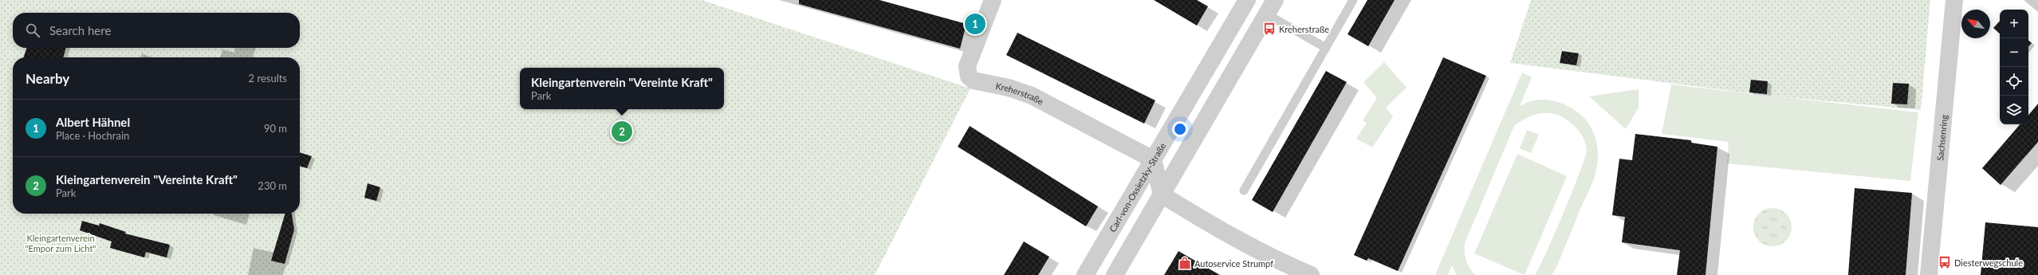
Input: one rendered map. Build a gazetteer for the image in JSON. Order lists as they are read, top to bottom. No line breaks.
{"streets":{"street":["Kreherstraße","Sachsenring","Carl-von-Ossietzky-Straße"]},"crossings":[["Kreherstraße","Carl-von-Ossietzky-Straße"]],"parks":["Kleingartenverein \"Empor zum Licht\""],"places":{"bus stop":["Kreherstraße","Diesterwegschule"],"shop":["Autoservice Strumpf"]},"north":"top left","page":{"map_buttons":["+","−"],"pins":["1","2"],"search":"Search here","heading":["Nearby","2 results"],"popup":["Kleingartenverein \"Vereinte Kraft\"","Park"],"list":[{"mark":"1","name":"Albert Hähnel","note":"Place · Hochrain","value":"90 m"},{"mark":"2","name":"Kleingartenverein \"Vereinte Kraft\"","note":"Park","value":"230 m"}]}}
